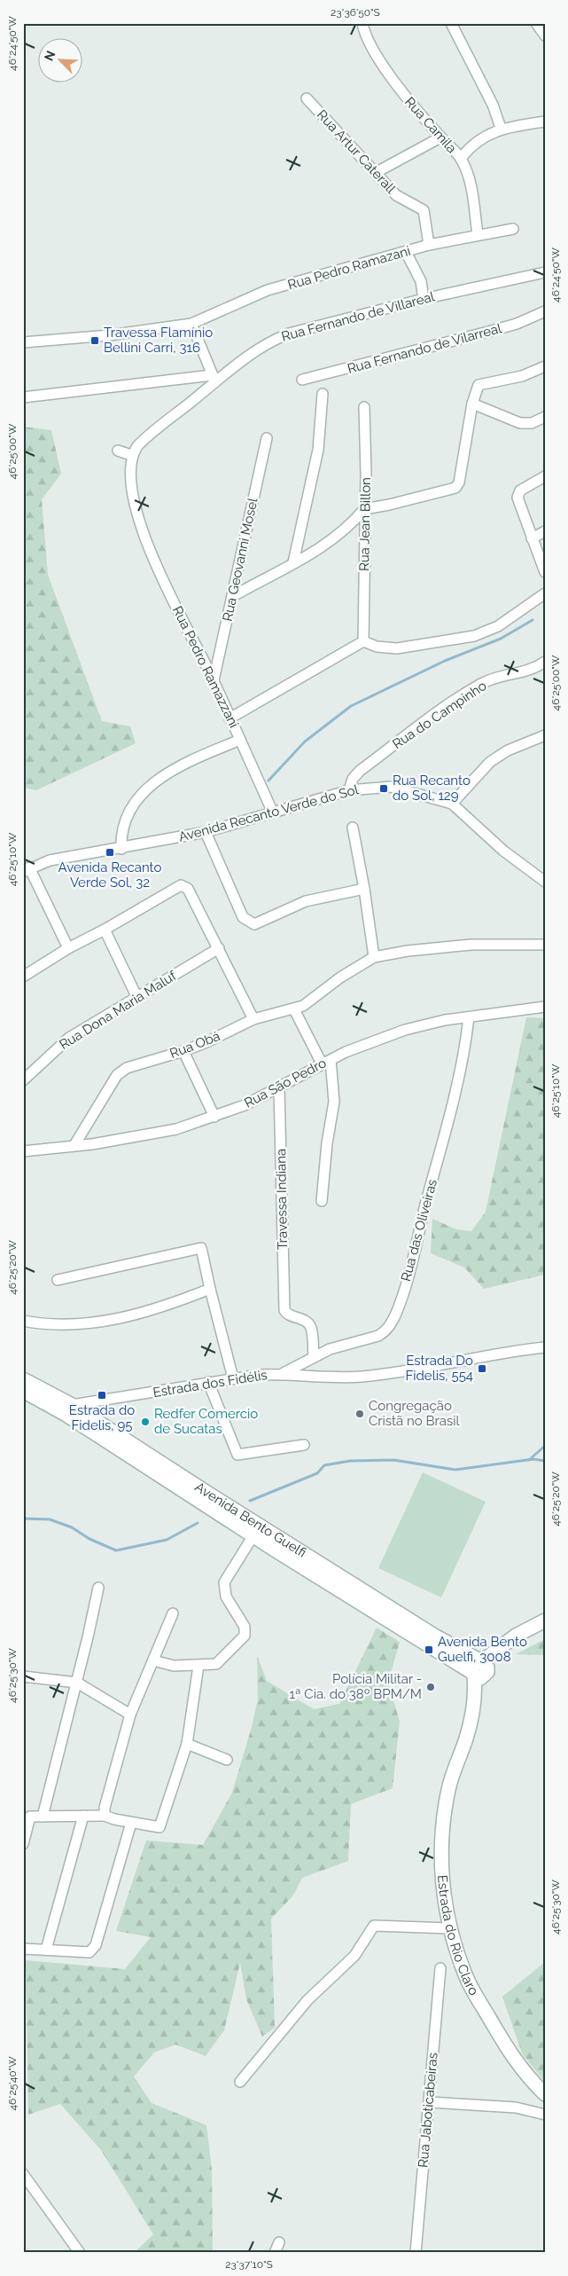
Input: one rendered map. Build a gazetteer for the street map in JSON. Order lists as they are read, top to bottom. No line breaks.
{"streets":{"main road":["Avenida Bento Guelfi","Estrada do Rio Claro"],"street":["Rua Camila","Rua Artur Caterall","Rua Pedro Ramazani","Rua Fernando de Villareal","Rua Fernando de Vilarreal","Rua Jean Billon","Rua Geovanni Mosel","Rua Pedro Ramazzani","Rua do Campinho","Avenida Recanto Verde do Sol","Rua Dona Maria Maluf","Rua Obá","Rua São Pedro","Travessa Indiana","Rua das Oliveiras","Estrada dos Fidélis","Rua Jaboticabeiras"]},"crossings":[["Rua Camila","Rua Pedro Ramazani"],["Rua Artur Caterall","Rua Pedro Ramazani"],["Rua Fernando de Villareal","Rua Pedro Ramazzani"],["Rua Geovanni Mosel","Rua Pedro Ramazzani"],["Rua Pedro Ramazzani","Avenida Recanto Verde do Sol"],["Rua do Campinho","Avenida Recanto Verde do Sol"],["Rua Obá","Rua São Pedro"],["Rua São Pedro","Travessa Indiana"],["Rua São Pedro","Rua das Oliveiras"],["Travessa Indiana","Rua das Oliveiras"],["Rua das Oliveiras","Estrada dos Fidélis"],["Estrada dos Fidélis","Avenida Bento Guelfi"],["Avenida Bento Guelfi","Estrada do Rio Claro"]],"places":{"transit":["Travessa Flamínio Bellini Carri, 316","Rua Recanto do Sol, 129","Avenida Recanto Verde Sol, 32","Estrada Do Fidelis, 554","Estrada do Fidelis, 95","Avenida Bento Guelfi, 3008"],"other":["Congregação Cristã no Brasil","Redfer Comercio de Sucatas","Polícia Militar - 1ª Cia. do 38º BPM/M"]},"north":"top left","coordinates":["23°36'50\"S","46°24'50\"W","46°25'00\"W","46°25'10\"W","46°25'20\"W","46°25'30\"W","46°25'40\"W","23°37'10\"S"]}
